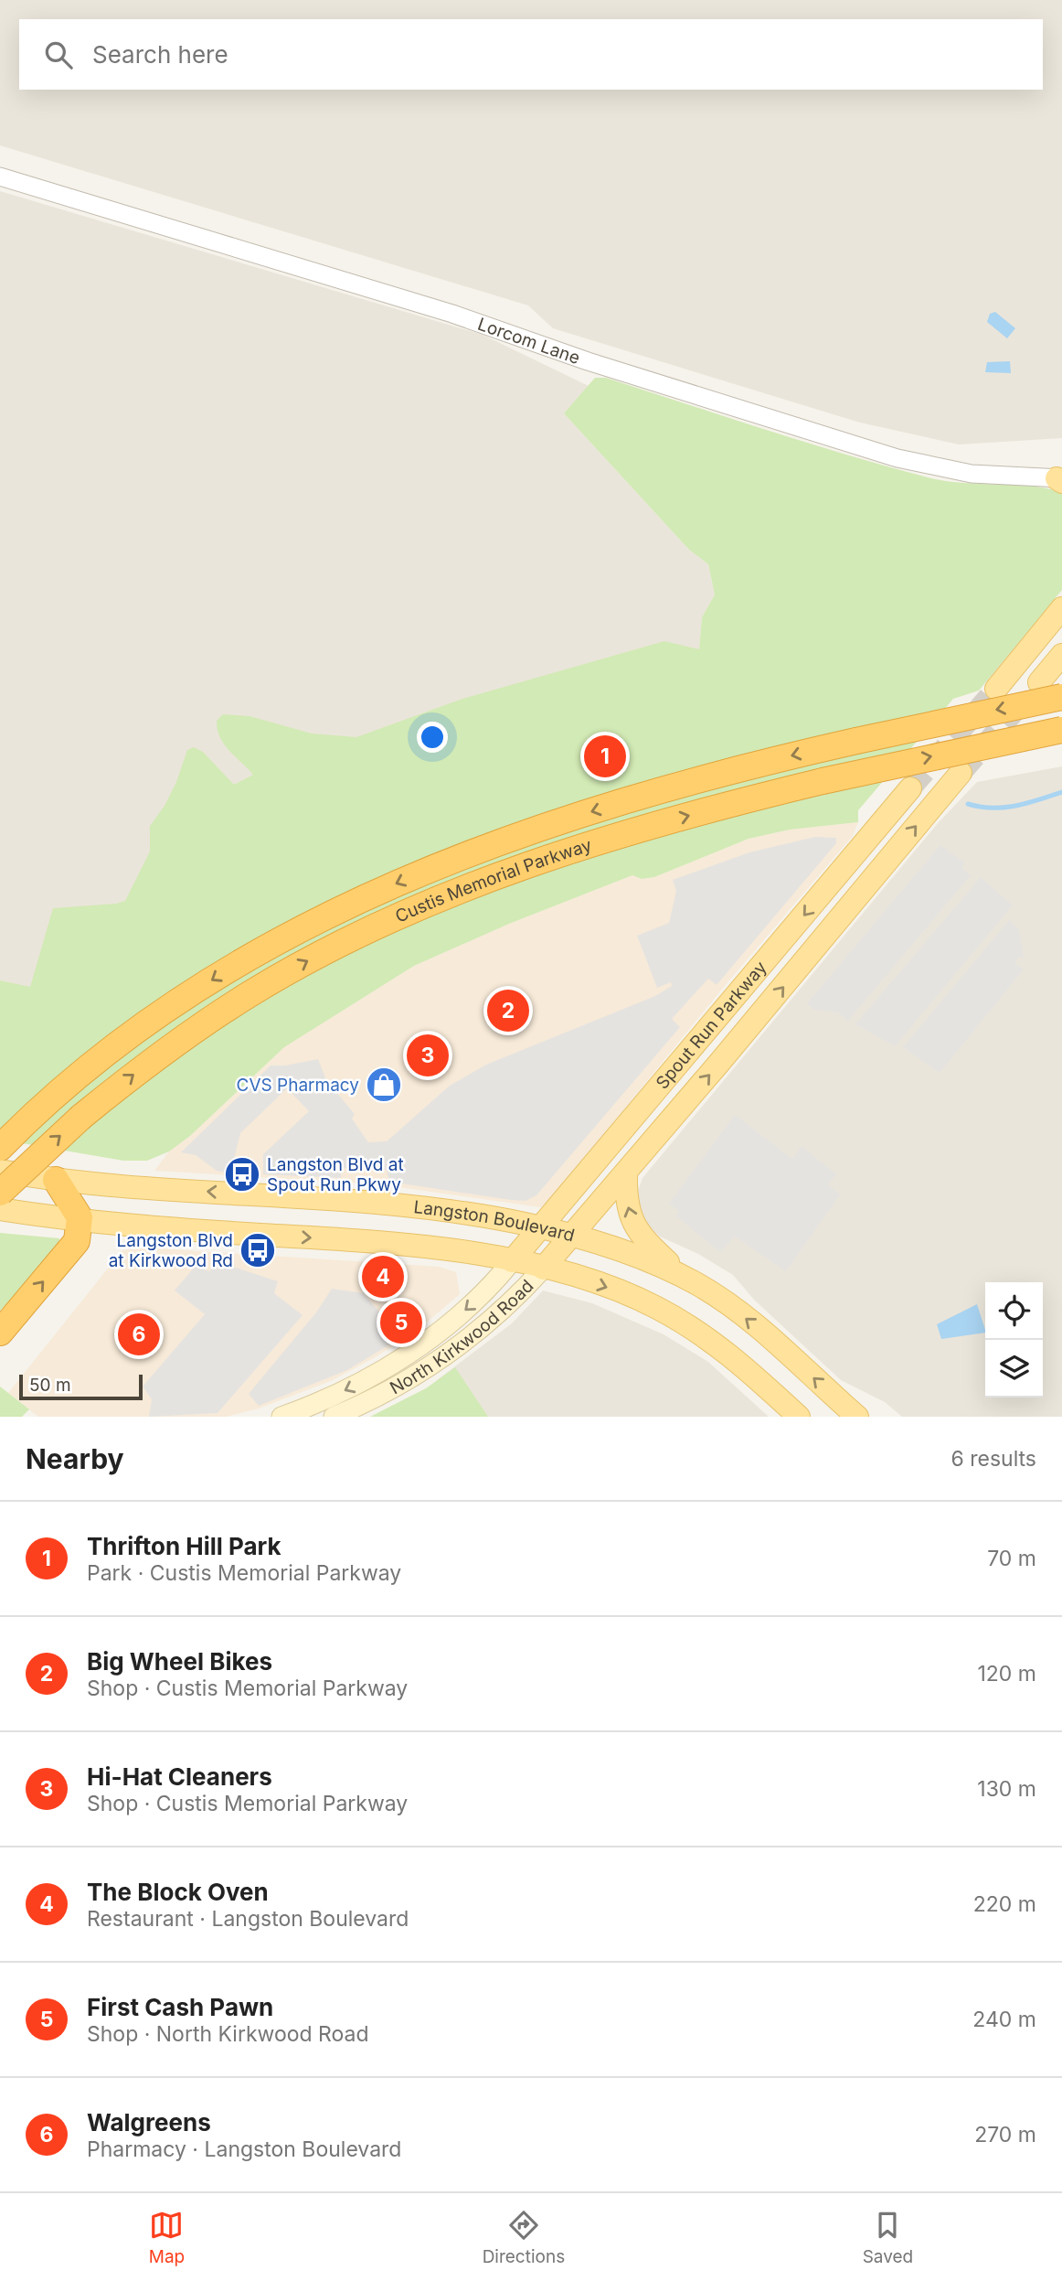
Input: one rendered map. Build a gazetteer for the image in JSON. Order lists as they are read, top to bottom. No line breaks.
{"streets":{"highway":["Custis Memorial Parkway"],"main road":["Spout Run Parkway","Langston Boulevard","North Kirkwood Road"],"street":["Lorcom Lane"]},"crossings":[["Spout Run Parkway","Langston Boulevard"],["Spout Run Parkway","North Kirkwood Road"],["Langston Boulevard","North Kirkwood Road"]],"places":{"shop":["CVS Pharmacy"],"bus stop":["Langston Blvd at Spout Run Pkwy","Langston Blvd at Kirkwood Rd"]},"scale_bar":"50 m","page":{"search":"Search here","pins":["1","2","3","4","5","6"],"scale":"50 m","heading":["Nearby","6 results"],"list":[{"mark":"1","name":"Thrifton Hill Park","note":"Park · Custis Memorial Parkway","value":"70 m"},{"mark":"2","name":"Big Wheel Bikes","note":"Shop · Custis Memorial Parkway","value":"120 m"},{"mark":"3","name":"Hi-Hat Cleaners","note":"Shop · Custis Memorial Parkway","value":"130 m"},{"mark":"4","name":"The Block Oven","note":"Restaurant · Langston Boulevard","value":"220 m"},{"mark":"5","name":"First Cash Pawn","note":"Shop · North Kirkwood Road","value":"240 m"},{"mark":"6","name":"Walgreens","note":"Pharmacy · Langston Boulevard","value":"270 m"}],"nav":["Map","Directions","Saved"]}}
